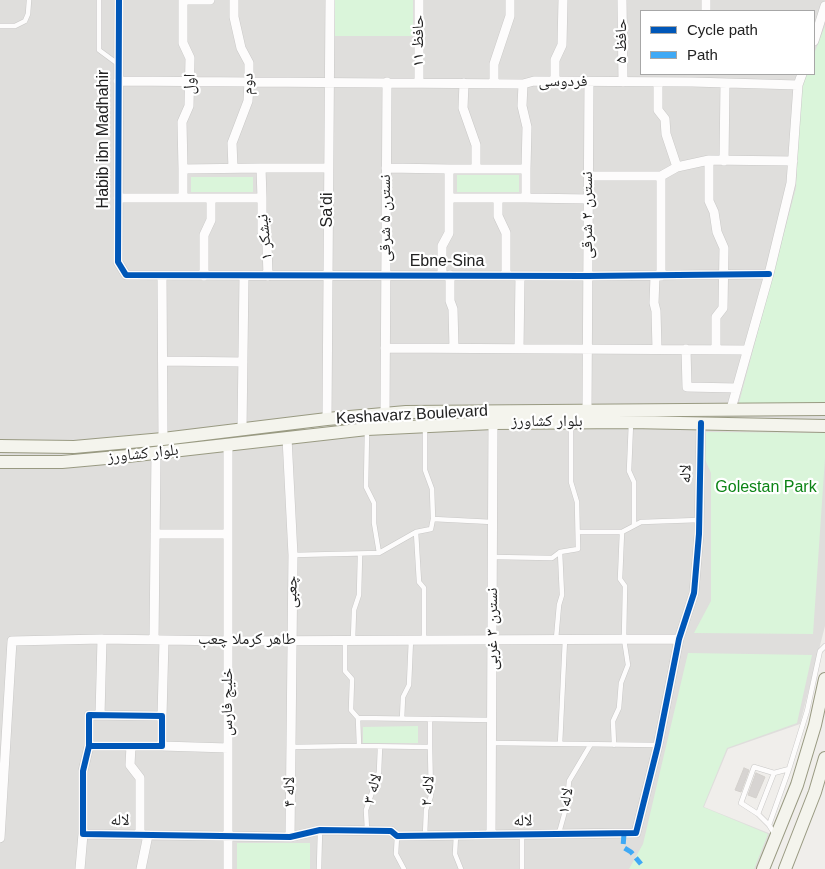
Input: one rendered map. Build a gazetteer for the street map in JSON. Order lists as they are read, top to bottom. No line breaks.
{"streets":{"main road":["Keshavarz Boulevard","بلوار کشاورز"],"street":["حافظ ۱۱","حافظ ۵","فردوسی","اول","دوم","Habib ibn Madhahir","Sa'di","نسترن ۲ شرقی","نسترن ۵ شرقی","نیشکر ۱","Ebne-Sina","لاله","چعبی","نسترن ۳ غربی","طاهر کرملا چعب","خلیج فارس","لاله ۴"],"lane":["لاله ۳","لاله ۲","لاله۱"]},"crossings":[["حافظ ۱۱","فردوسی"],["حافظ ۵","فردوسی"],["فردوسی","اول"],["فردوسی","دوم"],["فردوسی","Habib ibn Madhahir"],["فردوسی","Sa'di"],["فردوسی","نسترن ۲ شرقی"],["فردوسی","نسترن ۵ شرقی"],["Habib ibn Madhahir","Ebne-Sina"],["Sa'di","Ebne-Sina"],["Sa'di","Keshavarz Boulevard"],["نسترن ۲ شرقی","Ebne-Sina"],["نسترن ۲ شرقی","Keshavarz Boulevard"],["نسترن ۵ شرقی","Ebne-Sina"],["نسترن ۵ شرقی","Keshavarz Boulevard"],["نیشکر ۱","Ebne-Sina"],["بلوار کشاورز","لاله"],["بلوار کشاورز","چعبی"],["بلوار کشاورز","نسترن ۳ غربی"],["بلوار کشاورز","خلیج فارس"],["لاله","نسترن ۳ غربی"],["لاله","طاهر کرملا چعب"],["لاله","خلیج فارس"],["لاله","لاله ۳"],["لاله","لاله ۲"],["لاله","لاله ۴"],["لاله","لاله۱"],["چعبی","طاهر کرملا چعب"],["چعبی","لاله ۴"],["نسترن ۳ غربی","طاهر کرملا چعب"],["طاهر کرملا چعب","خلیج فارس"]],"parks":["Golestan Park"],"legend":["Cycle path","Path"]}
